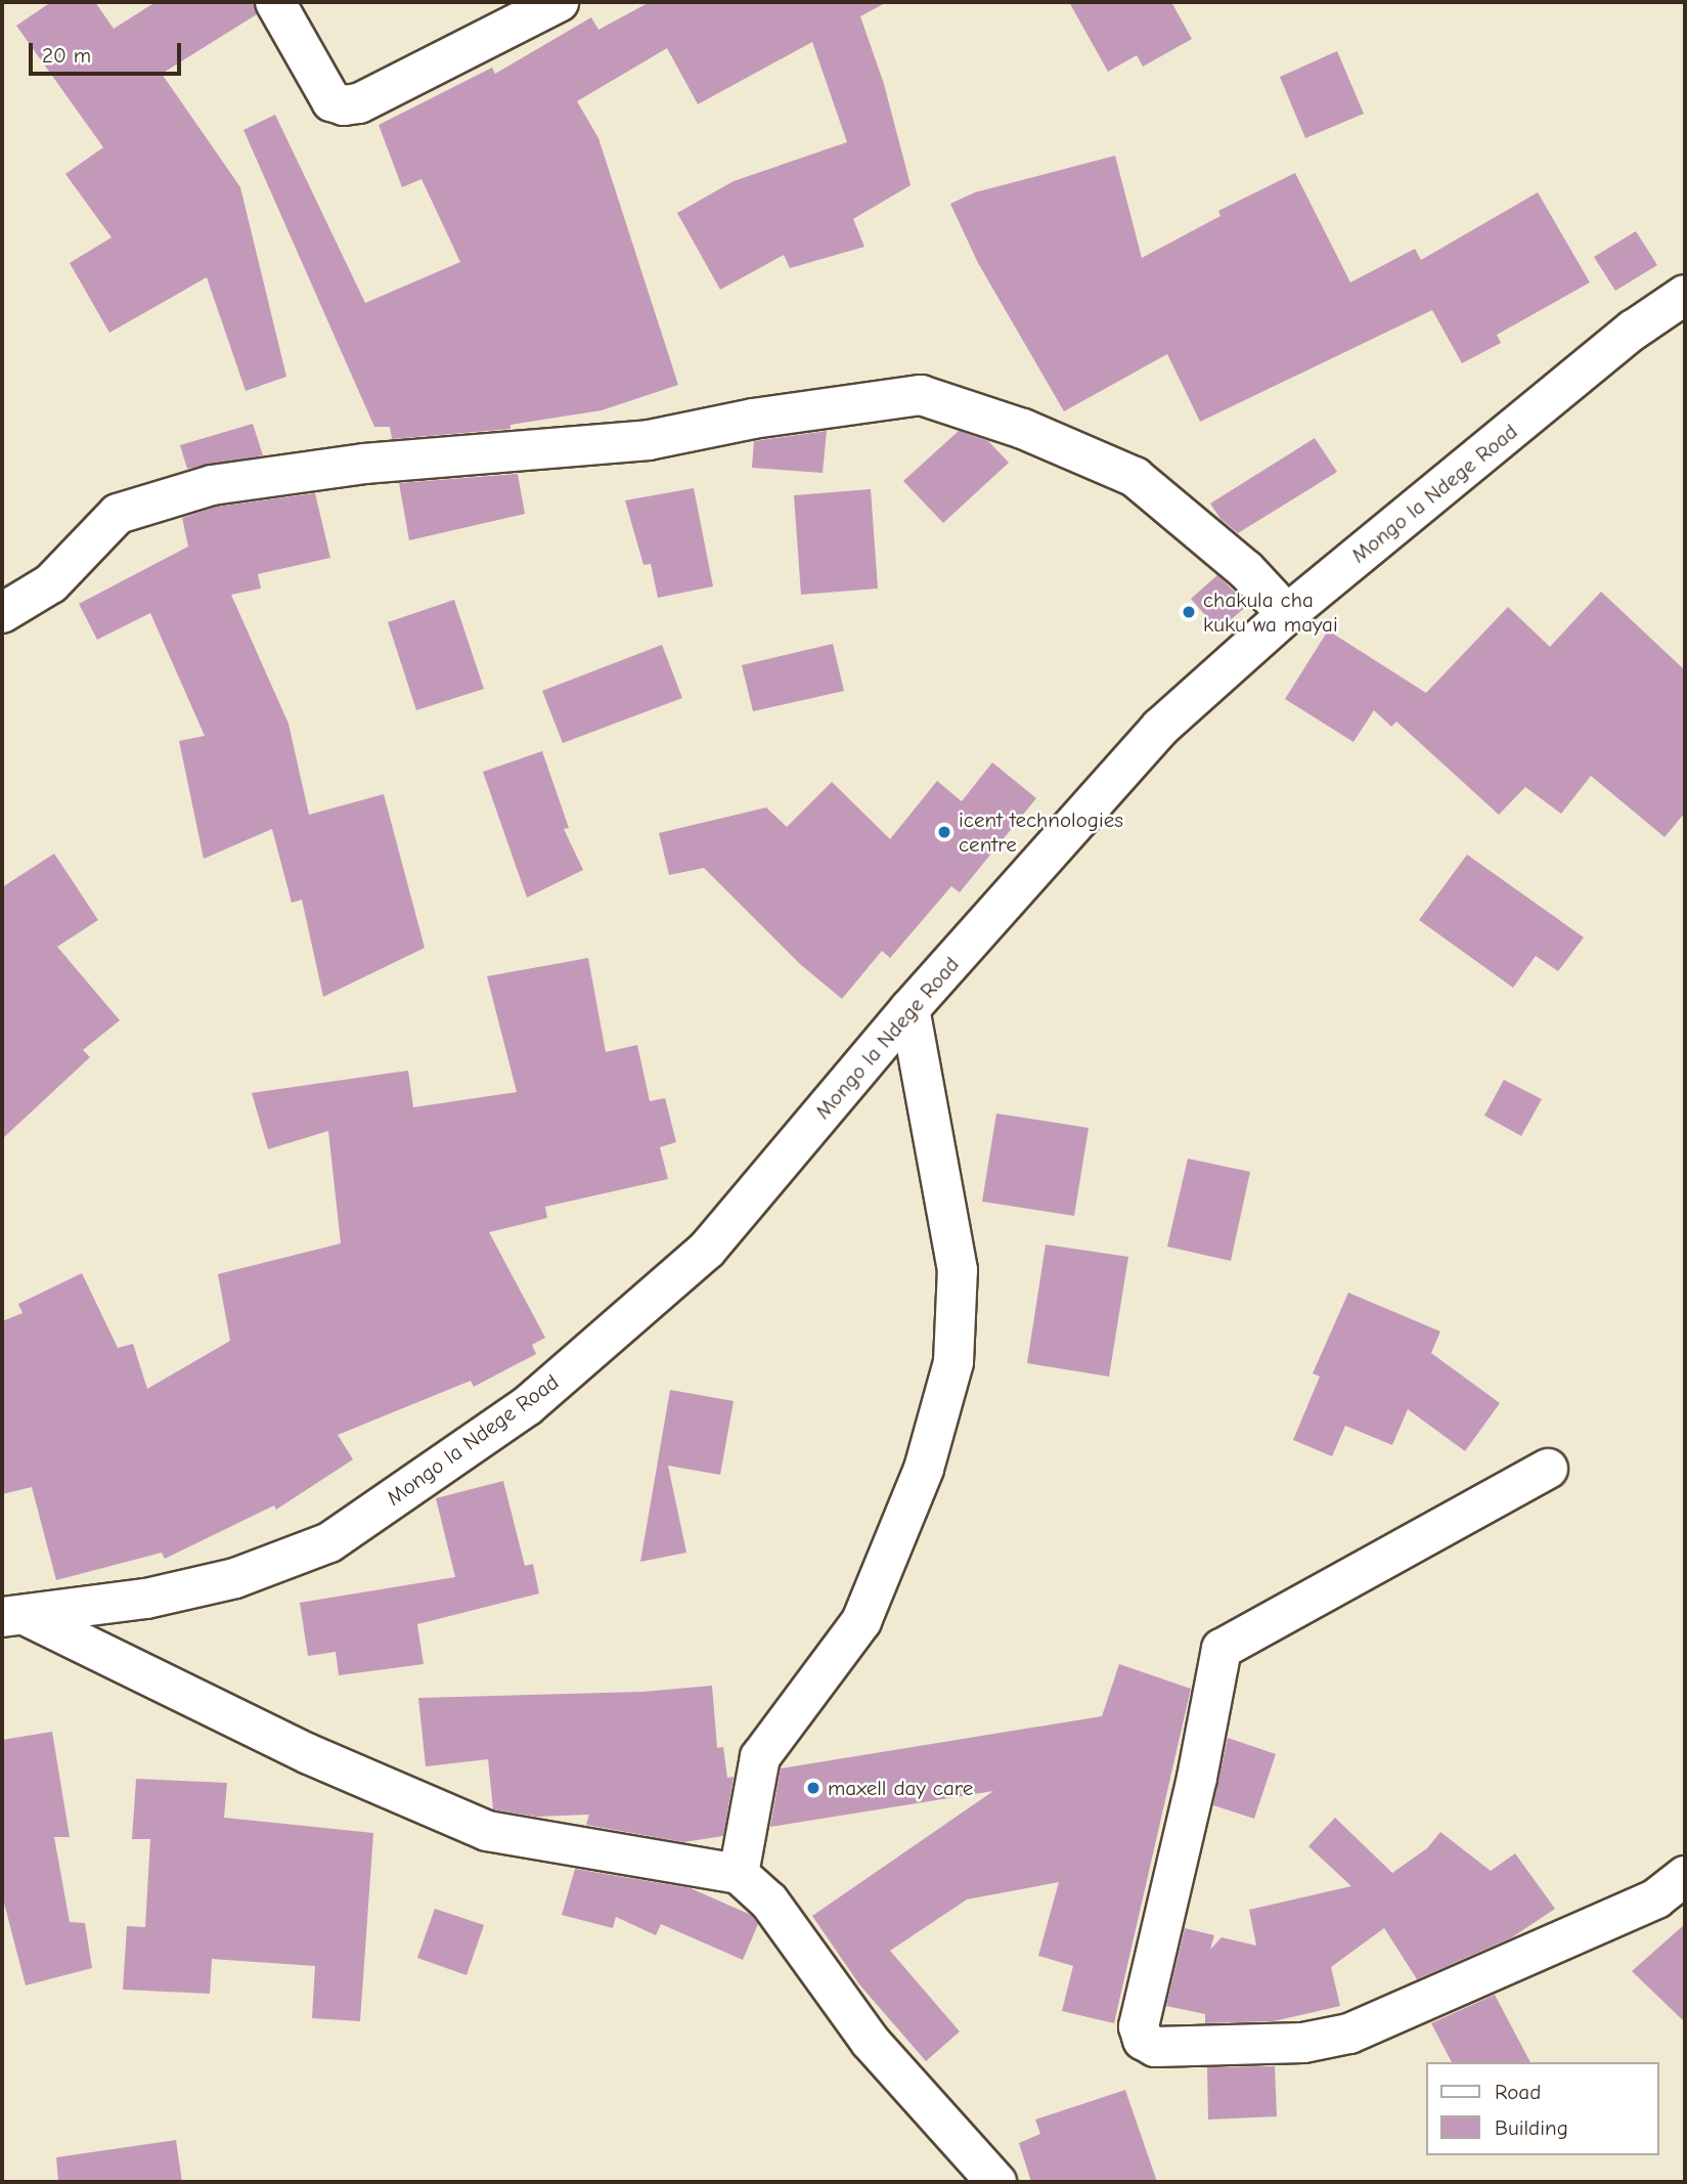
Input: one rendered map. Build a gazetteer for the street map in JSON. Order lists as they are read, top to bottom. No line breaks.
{"streets":{"street":["Mongo la Ndege Road"]},"places":["chakula cha kuku wa mayai","icent technologies centre","maxell day care"],"legend":["Road","Building"],"scale_bar":"20 m"}
